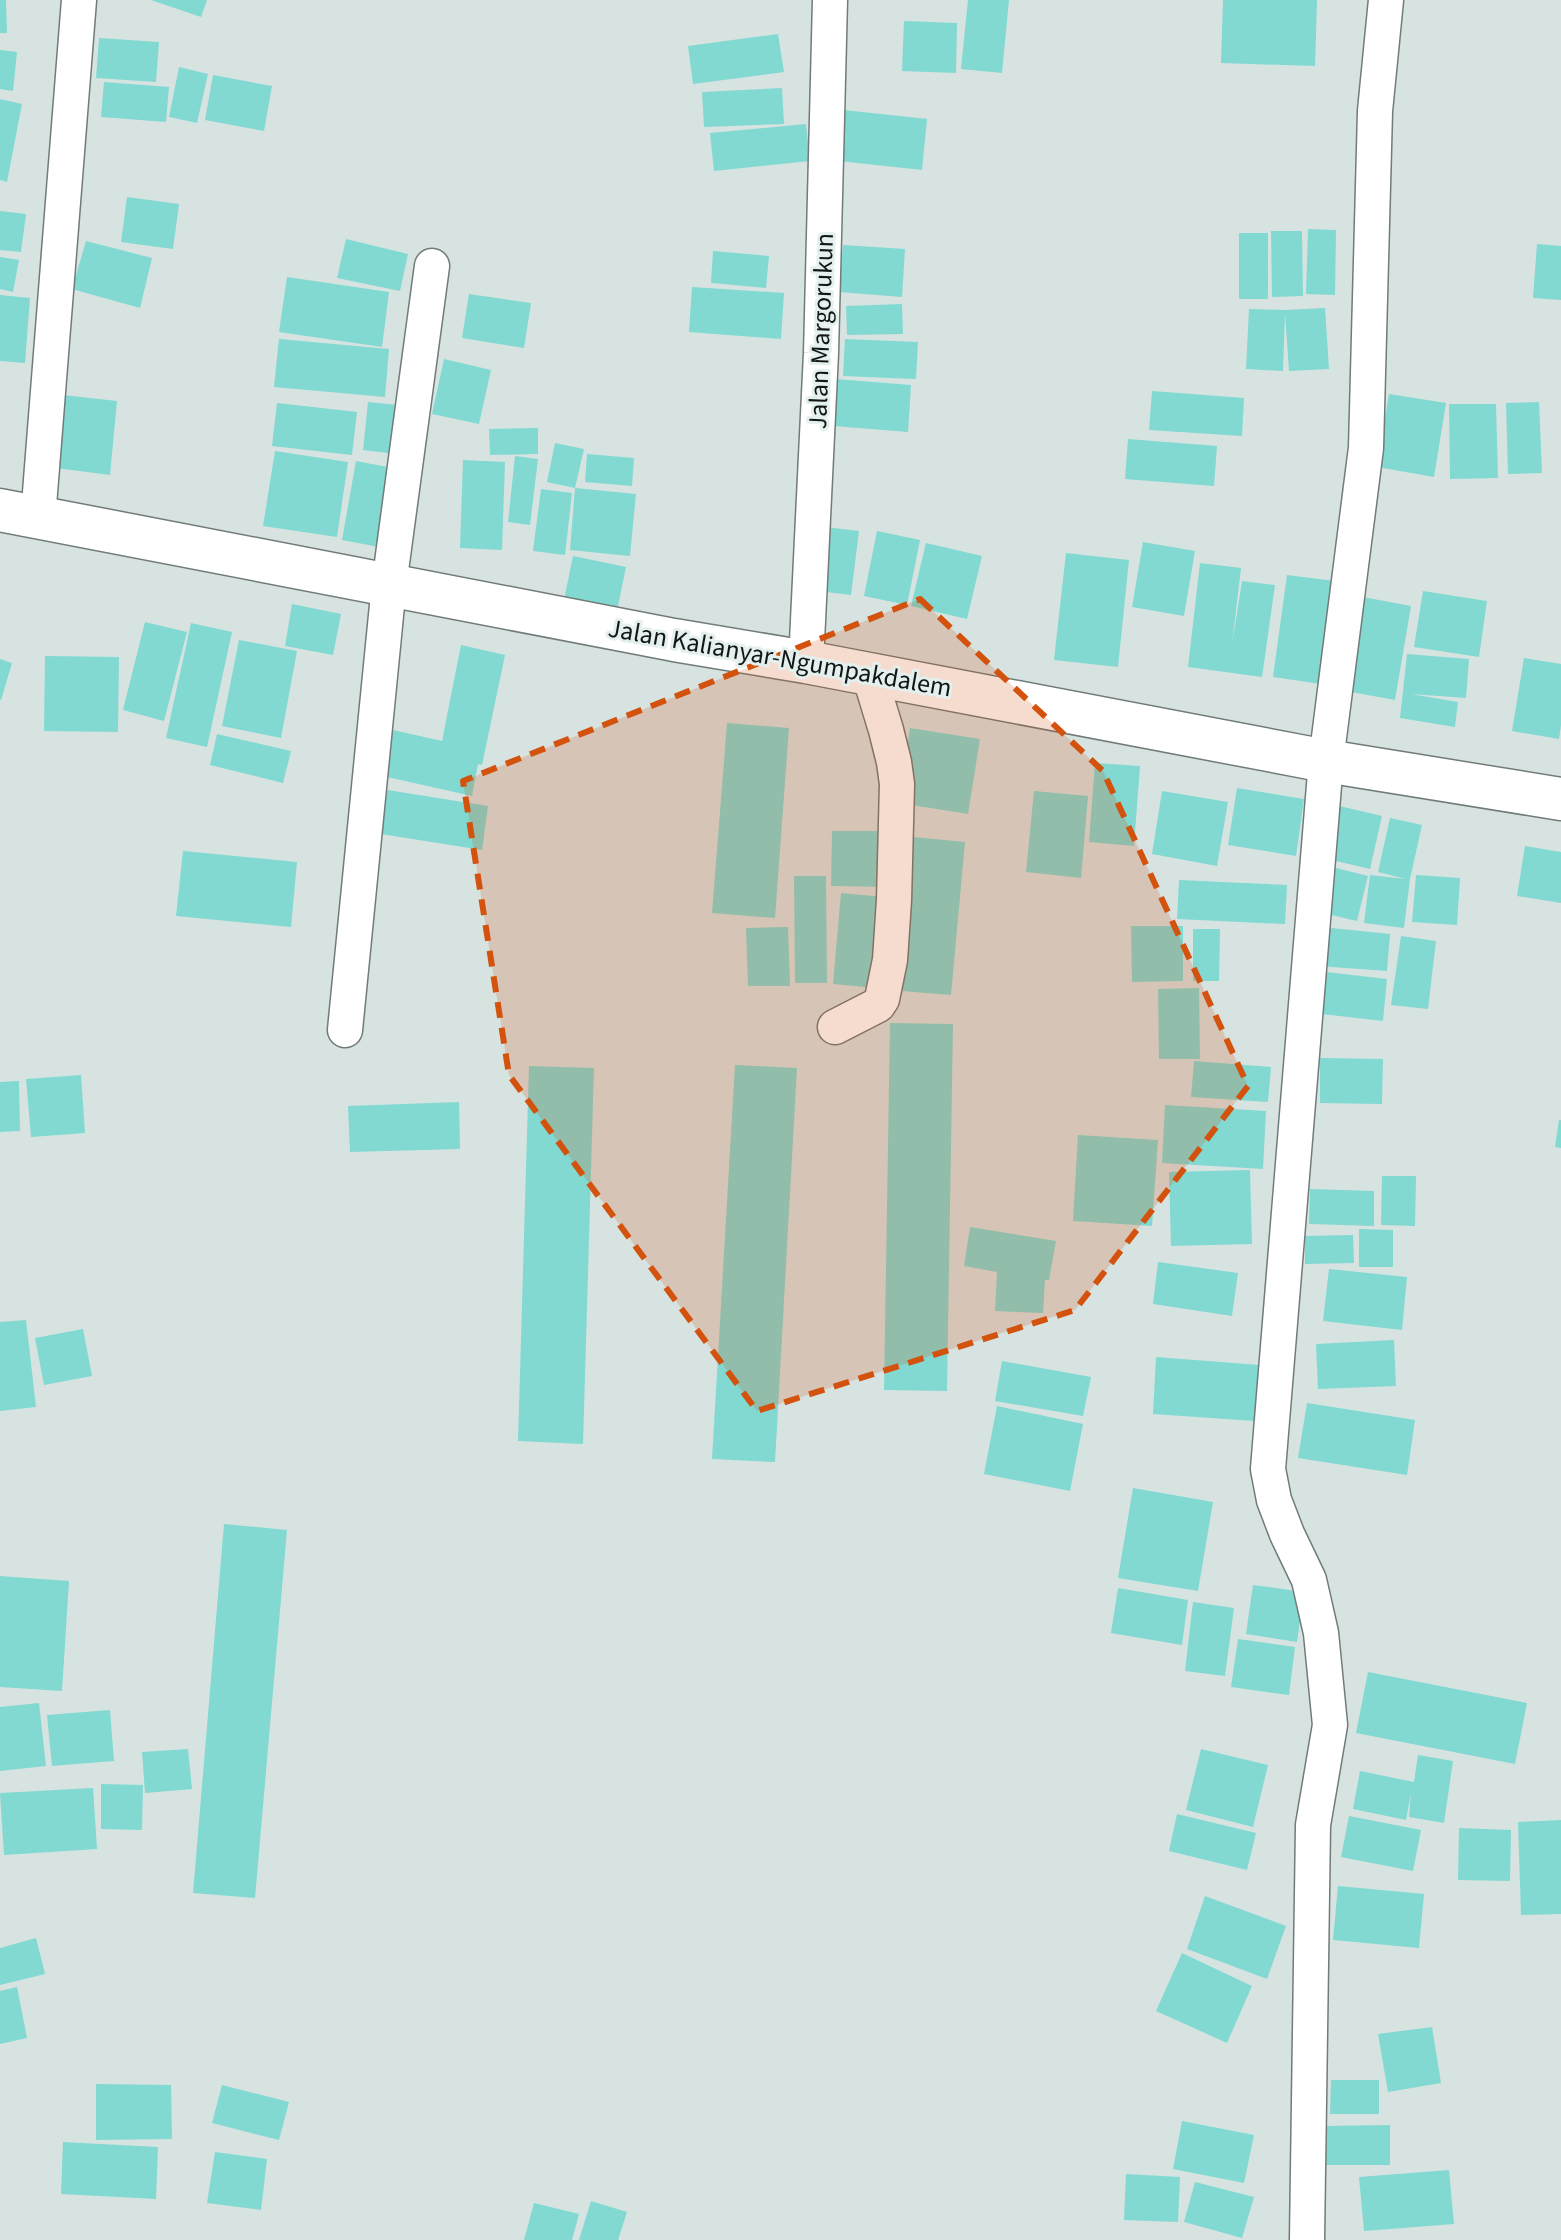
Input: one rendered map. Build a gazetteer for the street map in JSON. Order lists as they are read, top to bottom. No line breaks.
{"streets":{"street":["Jalan Margorukun","Jalan Kalianyar-Ngumpakdalem"]},"crossings":[["Jalan Margorukun","Jalan Kalianyar-Ngumpakdalem"]]}
